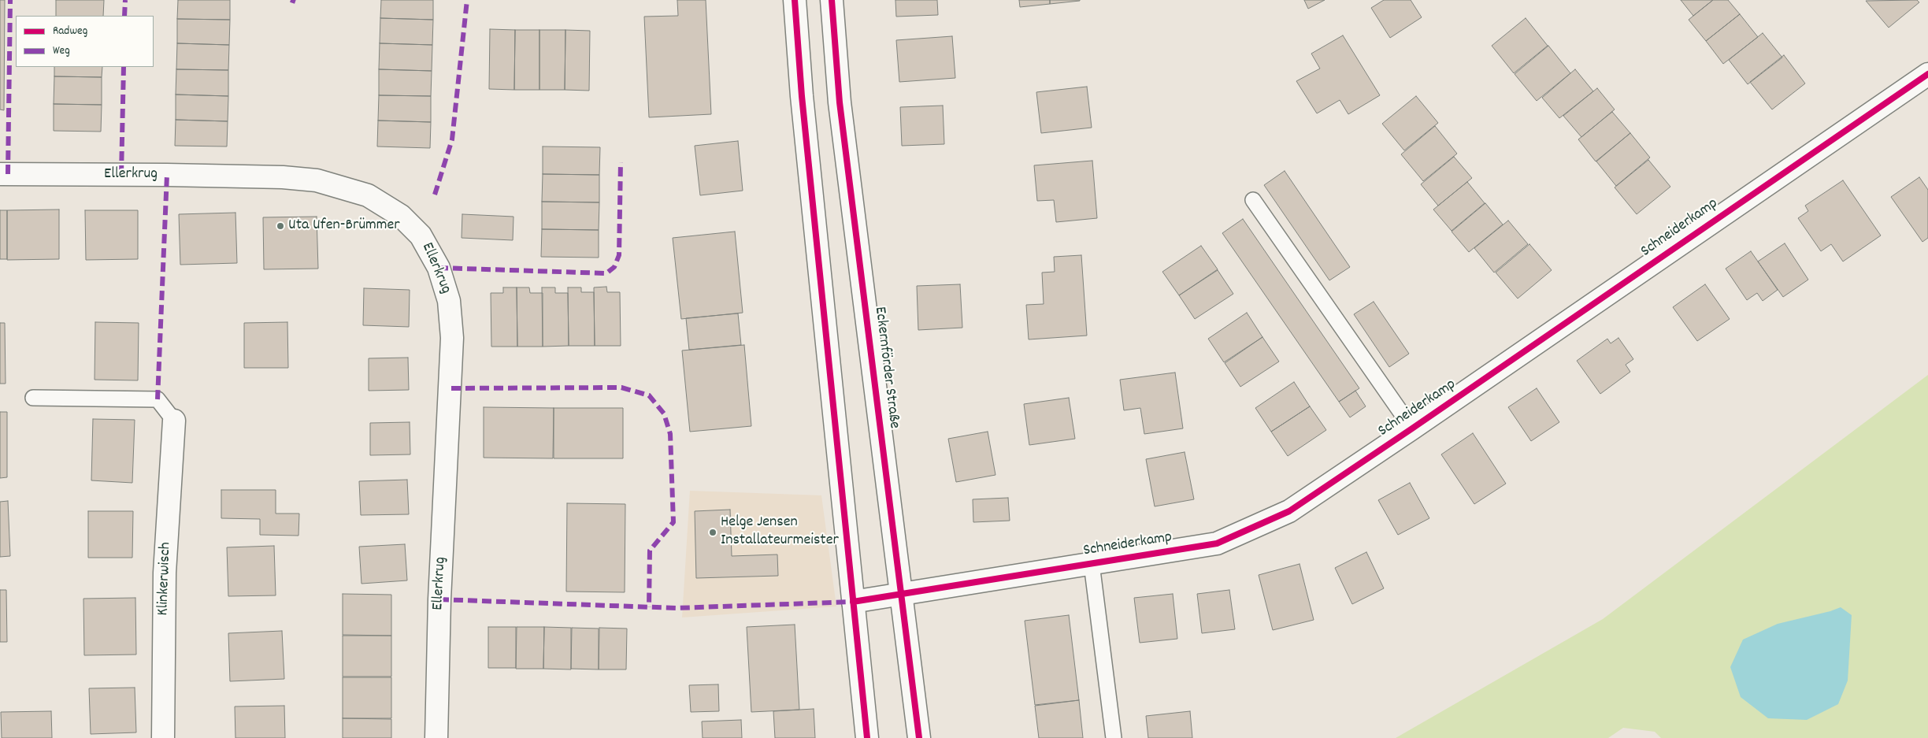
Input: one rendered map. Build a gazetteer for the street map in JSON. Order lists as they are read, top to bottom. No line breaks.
{"streets":{"street":["Ellerkrug","Schneiderkamp","Eckernförder Straße","Klinkerwisch"]},"crossings":[["Schneiderkamp","Eckernförder Straße"]],"places":["Uta Ufen-Brümmer","Helge Jensen Installateurmeister"],"legend":["Radweg","Weg"]}
